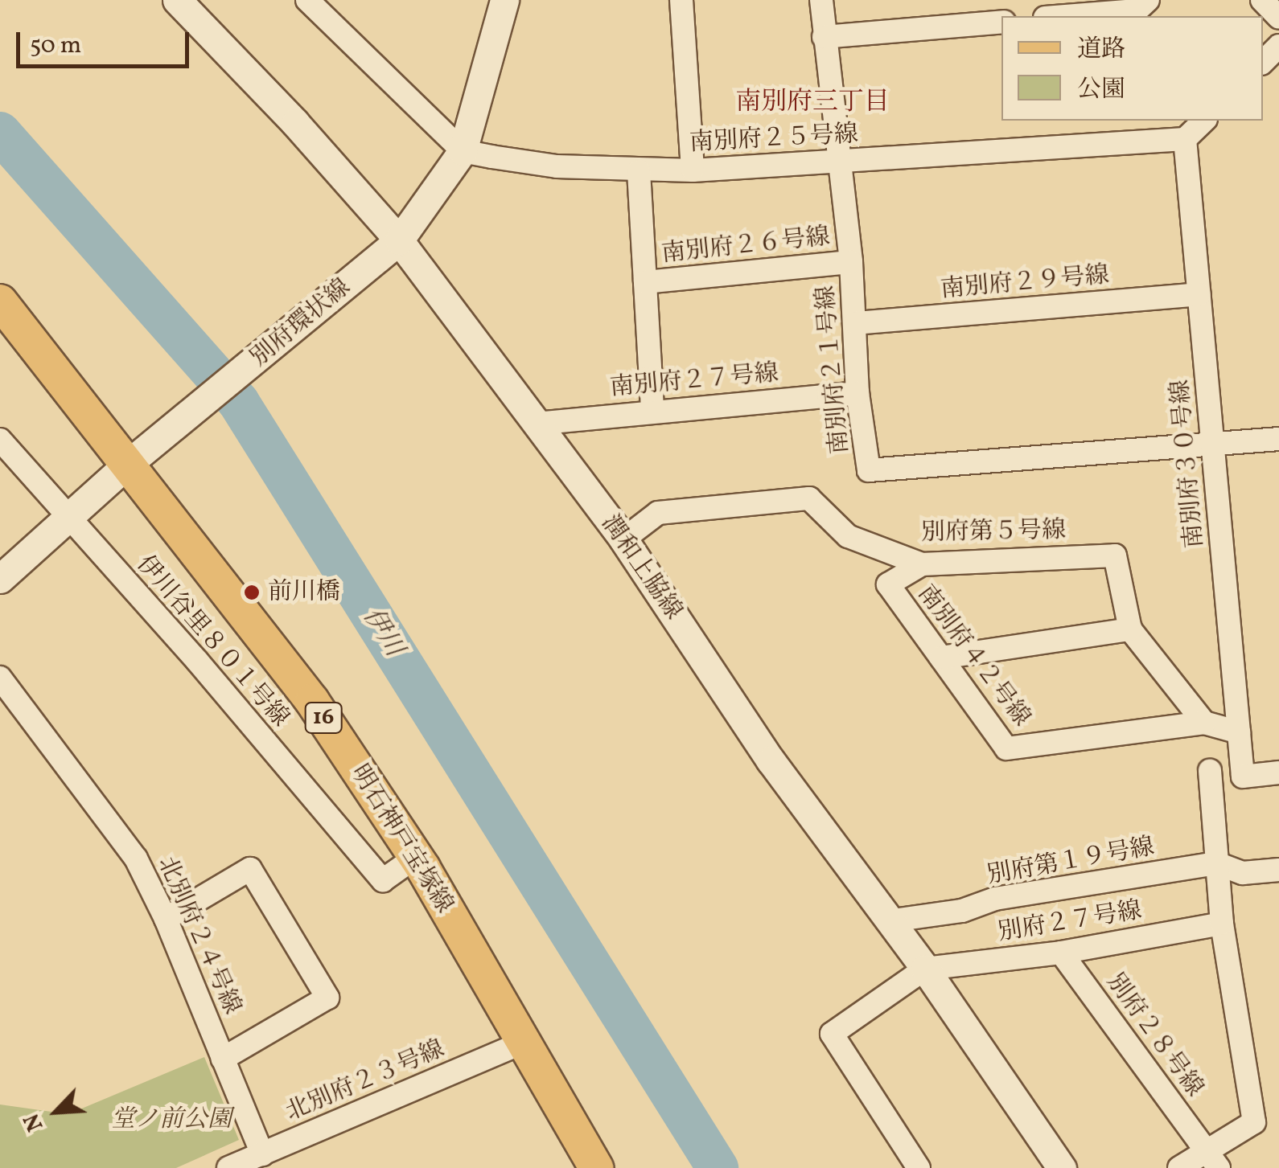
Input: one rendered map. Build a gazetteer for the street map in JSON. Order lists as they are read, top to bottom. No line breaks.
{"streets":{"main road":["16","明石神戸宝塚線"],"street":["南別府２５号線","南別府２６号線","南別府２９号線","別府環状線","南別府２１号線","南別府２７号線","南別府３０号線","別府第５号線","潤和上脇線","伊川谷里８０１号線","南別府４２号線","別府第１９号線","別府２７号線","北別府２４号線","別府２８号線","北別府２３号線"]},"crossings":[["南別府２５号線","別府環状線"],["南別府２５号線","南別府２１号線"],["南別府２５号線","南別府３０号線"],["南別府２６号線","南別府２１号線"],["南別府２９号線","南別府２１号線"],["南別府２９号線","南別府３０号線"],["別府環状線","潤和上脇線"],["別府環状線","伊川谷里８０１号線"],["別府環状線","明石神戸宝塚線"],["南別府２１号線","南別府２７号線"],["南別府２１号線","南別府３０号線"],["南別府２７号線","潤和上脇線"],["別府第５号線","潤和上脇線"],["別府第５号線","南別府４２号線"],["潤和上脇線","別府第１９号線"],["潤和上脇線","別府２７号線"],["伊川谷里８０１号線","明石神戸宝塚線"],["明石神戸宝塚線","北別府２３号線"],["別府２７号線","別府２８号線"],["北別府２４号線","北別府２３号線"]],"districts":["南別府三丁目"],"water":["伊川"],"parks":["堂ノ前公園"],"places":["前川橋"],"legend":["道路","公園"],"scale_bar":"50 m","north":"bottom left"}
